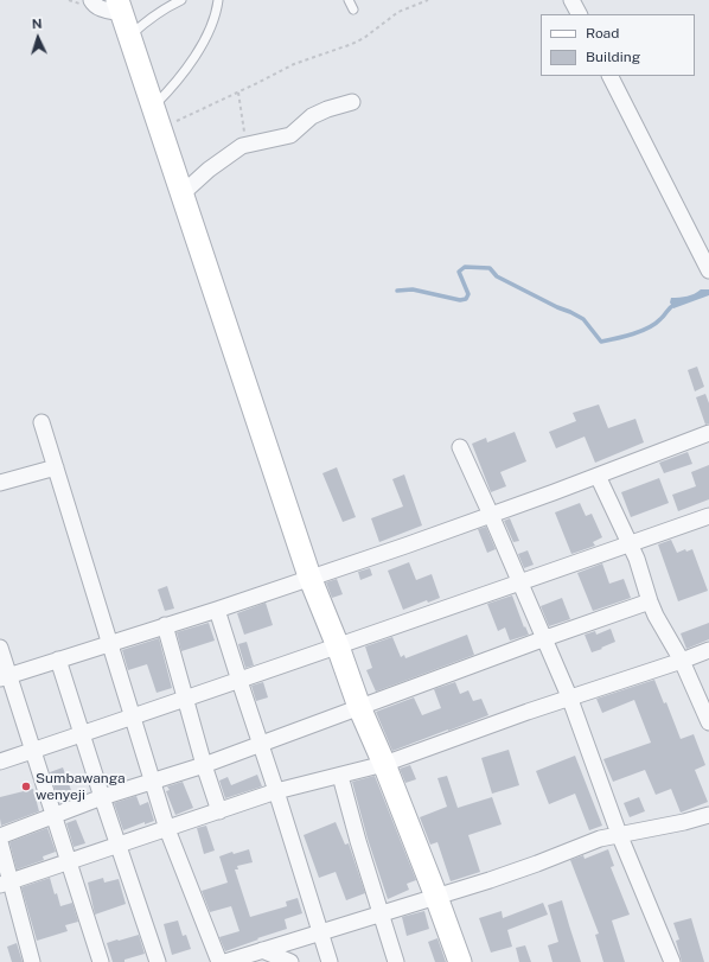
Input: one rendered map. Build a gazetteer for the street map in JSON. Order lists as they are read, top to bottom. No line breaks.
{"places":["Sumbawanga wenyeji"],"legend":["Road","Building"],"north":"top"}
